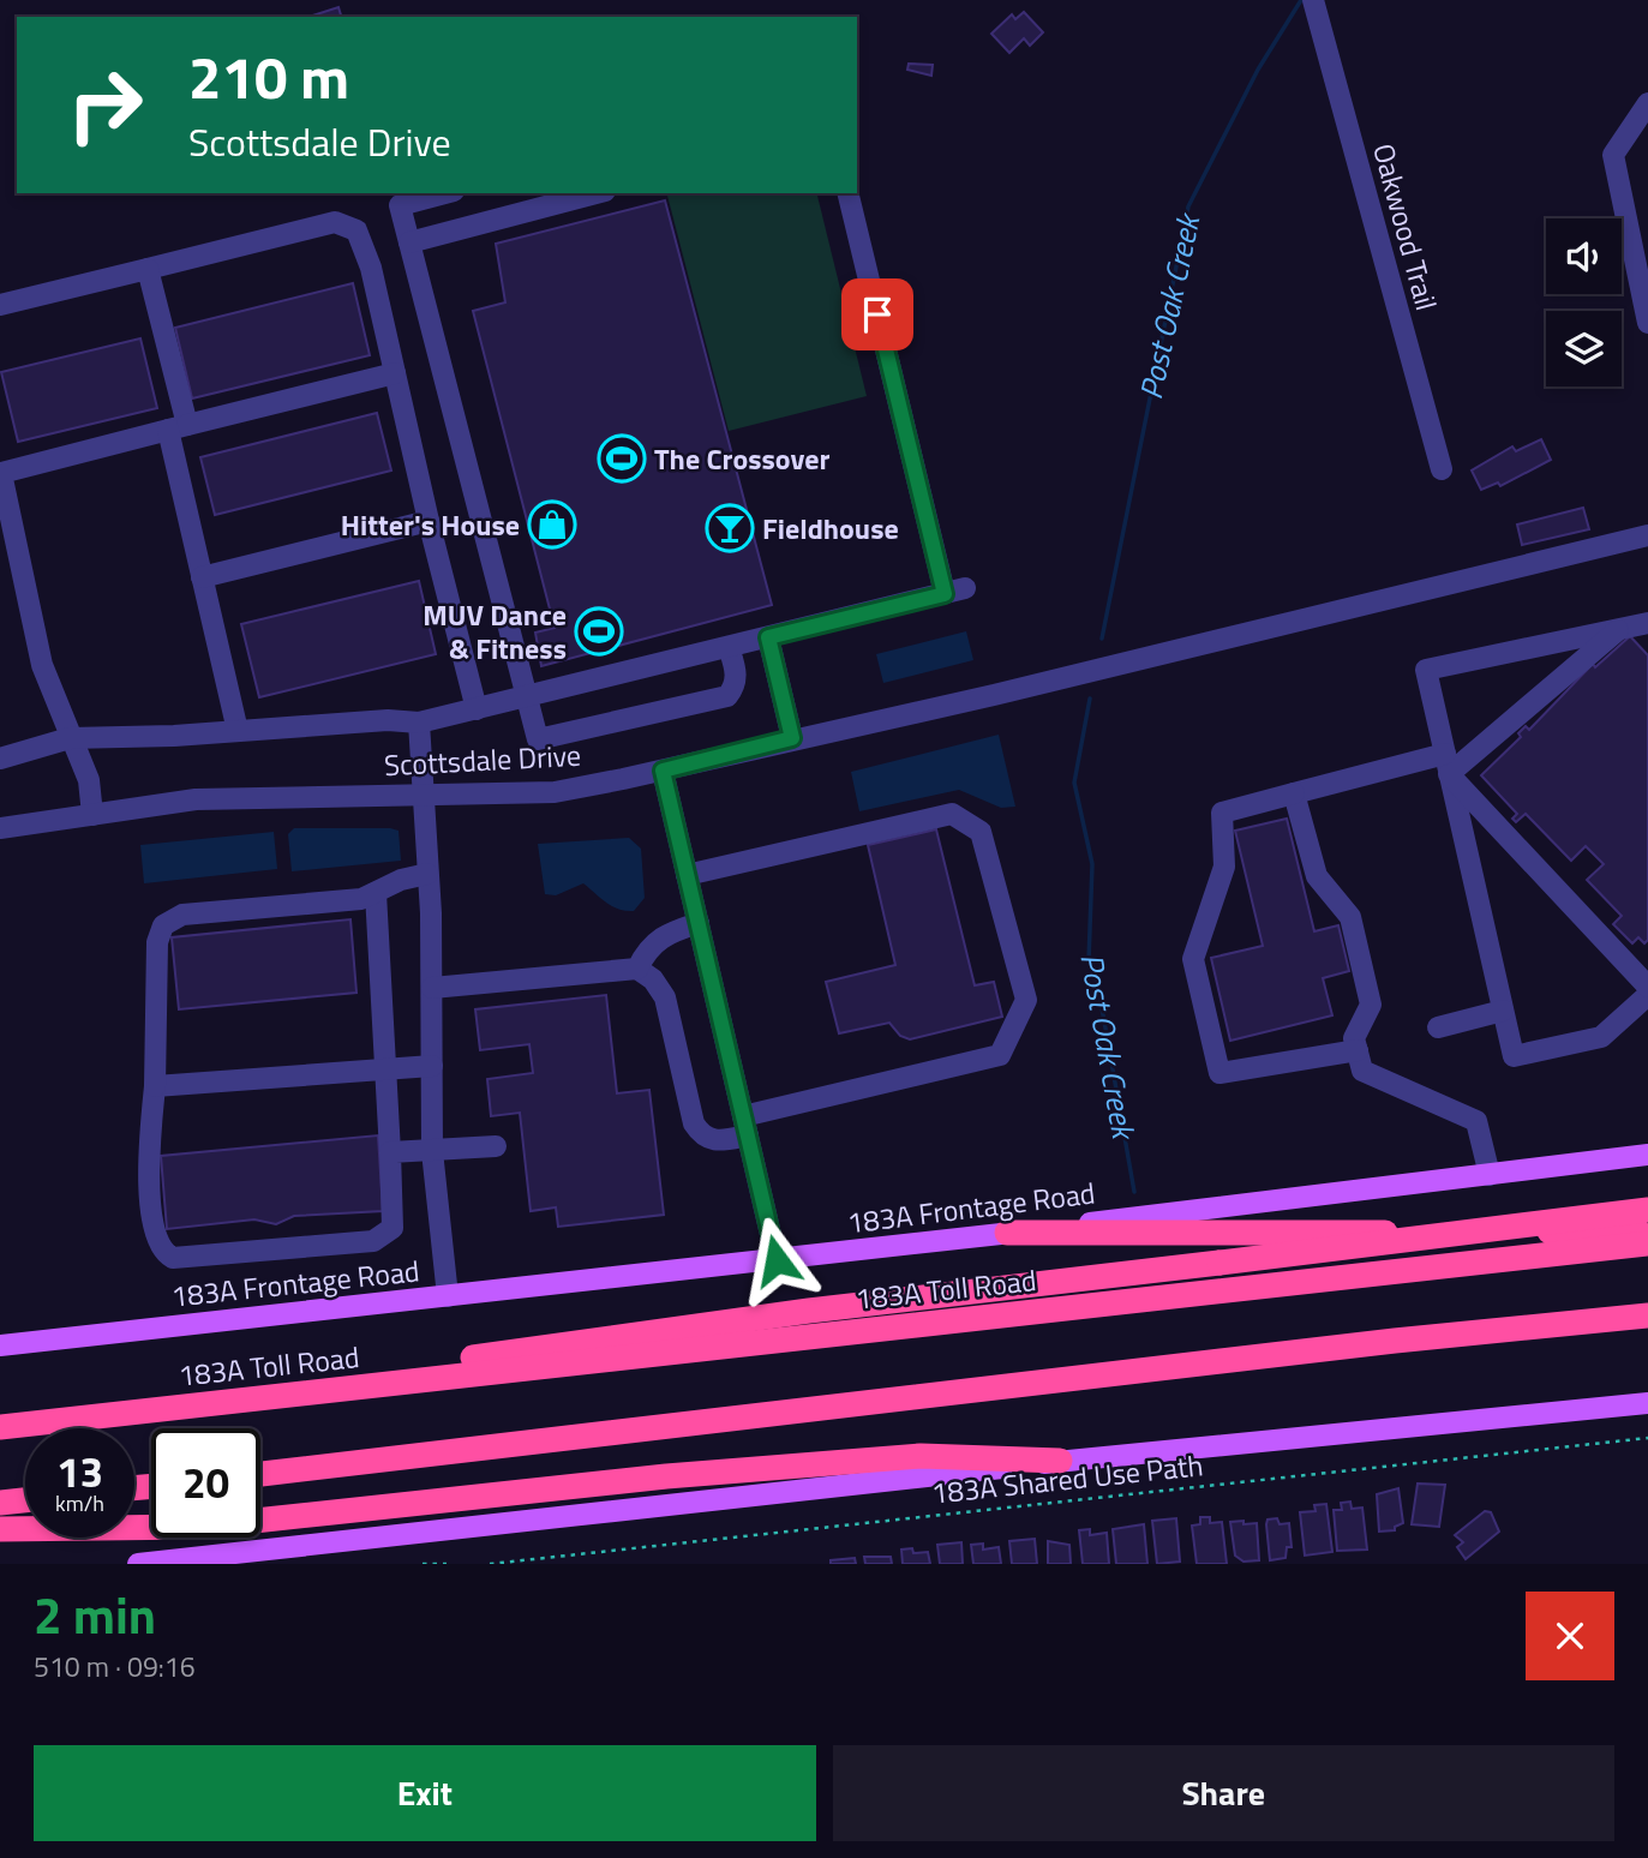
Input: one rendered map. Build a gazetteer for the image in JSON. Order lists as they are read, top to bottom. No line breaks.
{"streets":{"highway":["183A Toll Road"],"main road":["183A Frontage Road"],"street":["Oakwood Trail","Scottsdale Drive"],"path":["183A Shared Use Path"]},"water":["Post Oak Creek"],"places":{"sports":["The Crossover","MUV Dance & Fitness"],"shop":["Hitter's House"],"bar":["Fieldhouse"]},"page":{"turn":["210 m","Scottsdale Drive"],"speed":"13 km/h","limit":"20","heading":["2 min","510 m · 09:16"],"buttons":["Exit","Share"]}}
